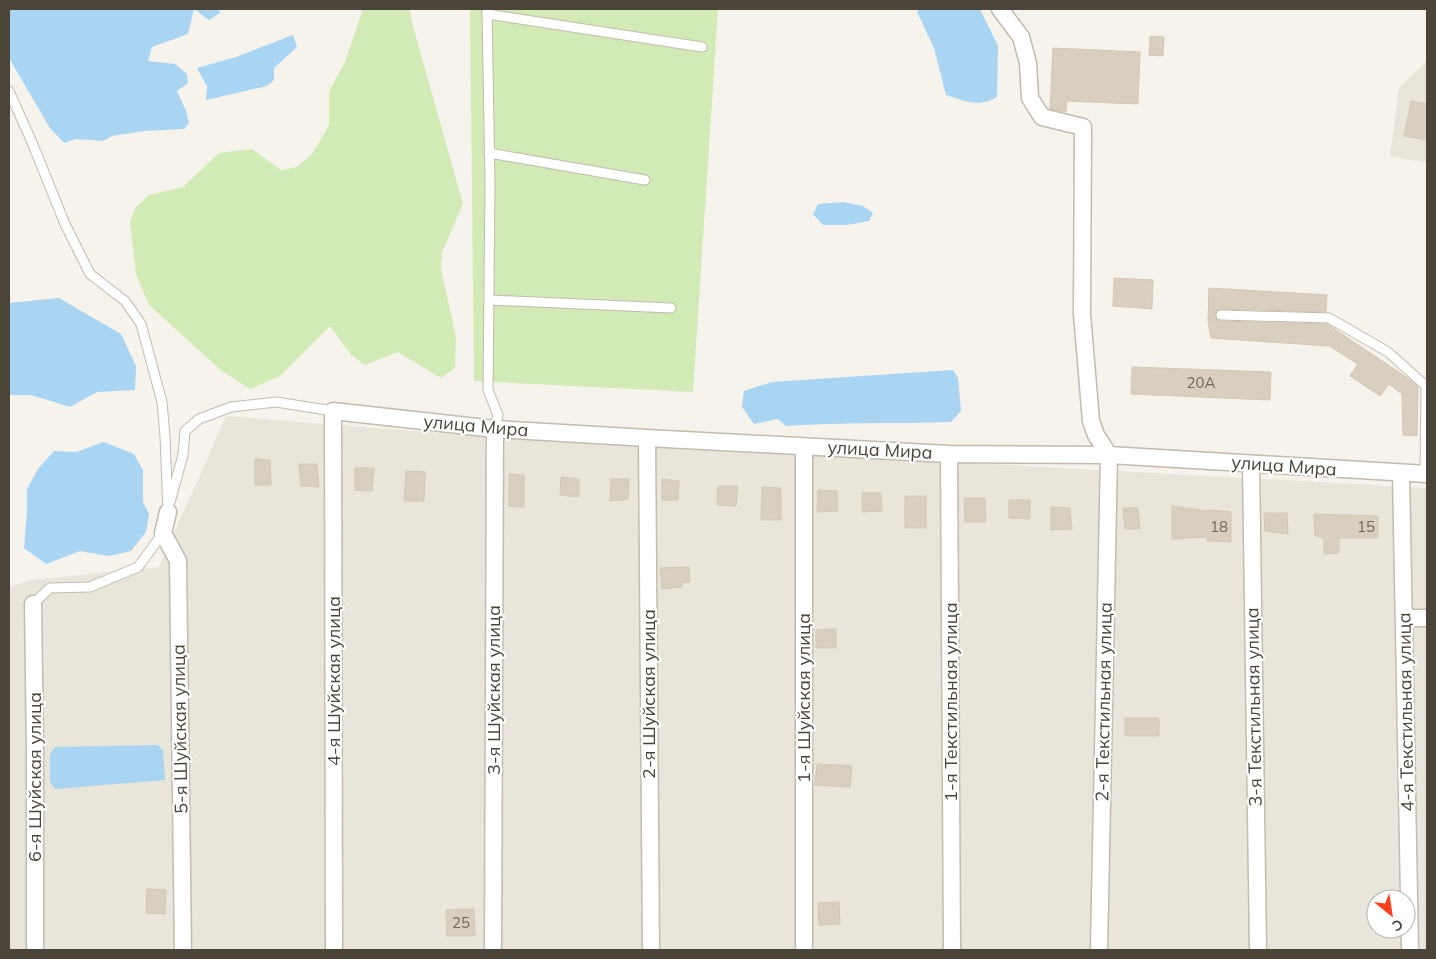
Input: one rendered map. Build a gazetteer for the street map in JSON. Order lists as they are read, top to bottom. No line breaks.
{"streets":{"street":["улица Мира","4-я Шуйская улица","3-я Шуйская улица","2-я Шуйская улица","1-я Шуйская улица","1-я Текстильная улица","2-я Текстильная улица","3-я Текстильная улица","4-я Текстильная улица","5-я Шуйская улица","6-я Шуйская улица"]},"crossings":[["улица Мира","4-я Шуйская улица"],["улица Мира","3-я Шуйская улица"],["улица Мира","2-я Шуйская улица"],["улица Мира","1-я Шуйская улица"],["улица Мира","1-я Текстильная улица"],["улица Мира","2-я Текстильная улица"],["улица Мира","3-я Текстильная улица"],["улица Мира","4-я Текстильная улица"]],"house_numbers":["20А","18","15","25"],"north":"bottom right"}
